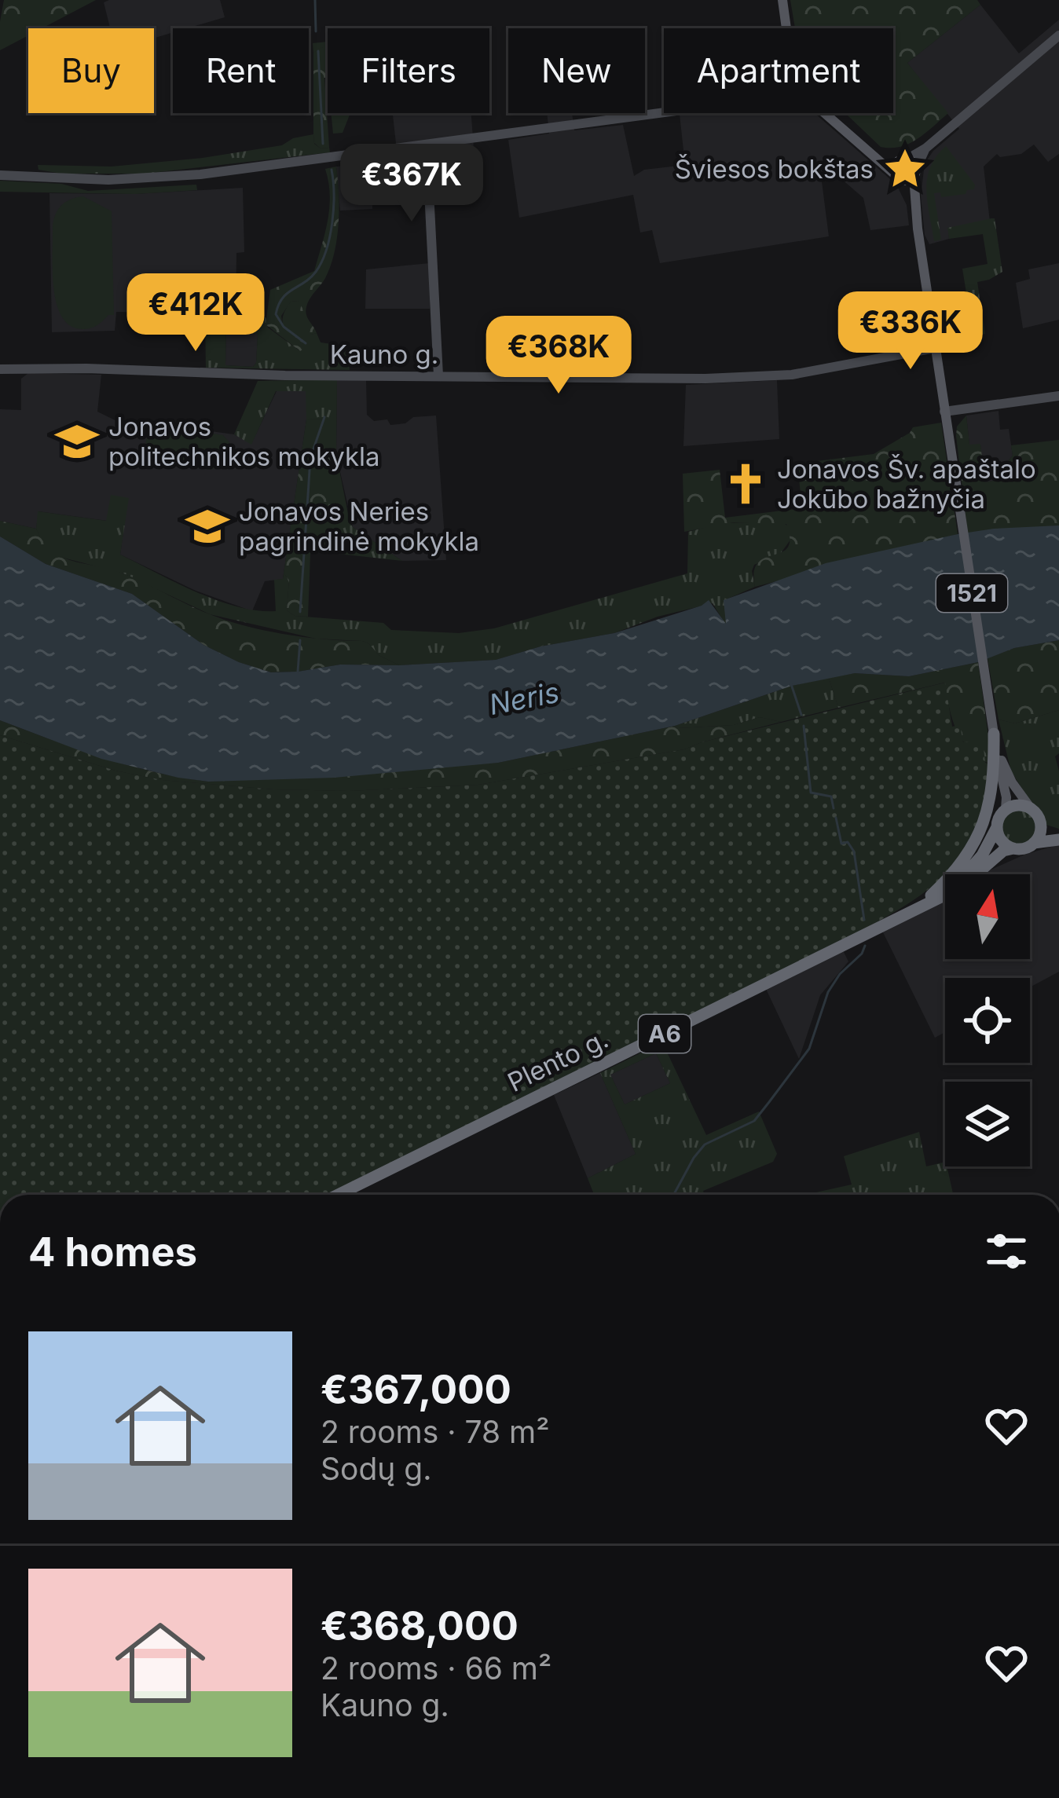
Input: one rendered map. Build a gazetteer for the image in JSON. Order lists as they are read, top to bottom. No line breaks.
{"streets":{"highway":["A6","Plento g."],"main road":["Kauno g.","1521"]},"crossings":[["Kauno g.","1521"],["1521","A6"],["A6","Plento g."]],"water":["Neris"],"places":{"place":["Šviesos bokštas"],"school or university":["Jonavos politechnikos mokykla","Jonavos Neries pagrindinė mokykla"],"church":["Jonavos Šv. apaštalo Jokūbo bažnyčia"]},"north":"top","page":{"chip":["Buy","Rent","Filters","New","Apartment"],"price":["€367K","€412K","€336K","€368K"],"heading":"4 homes","list":[{"name":"€367,000","note":"2 rooms · 78 m² · Sodų g."},{"name":"€368,000","note":"2 rooms · 66 m² · Kauno g."}]}}
